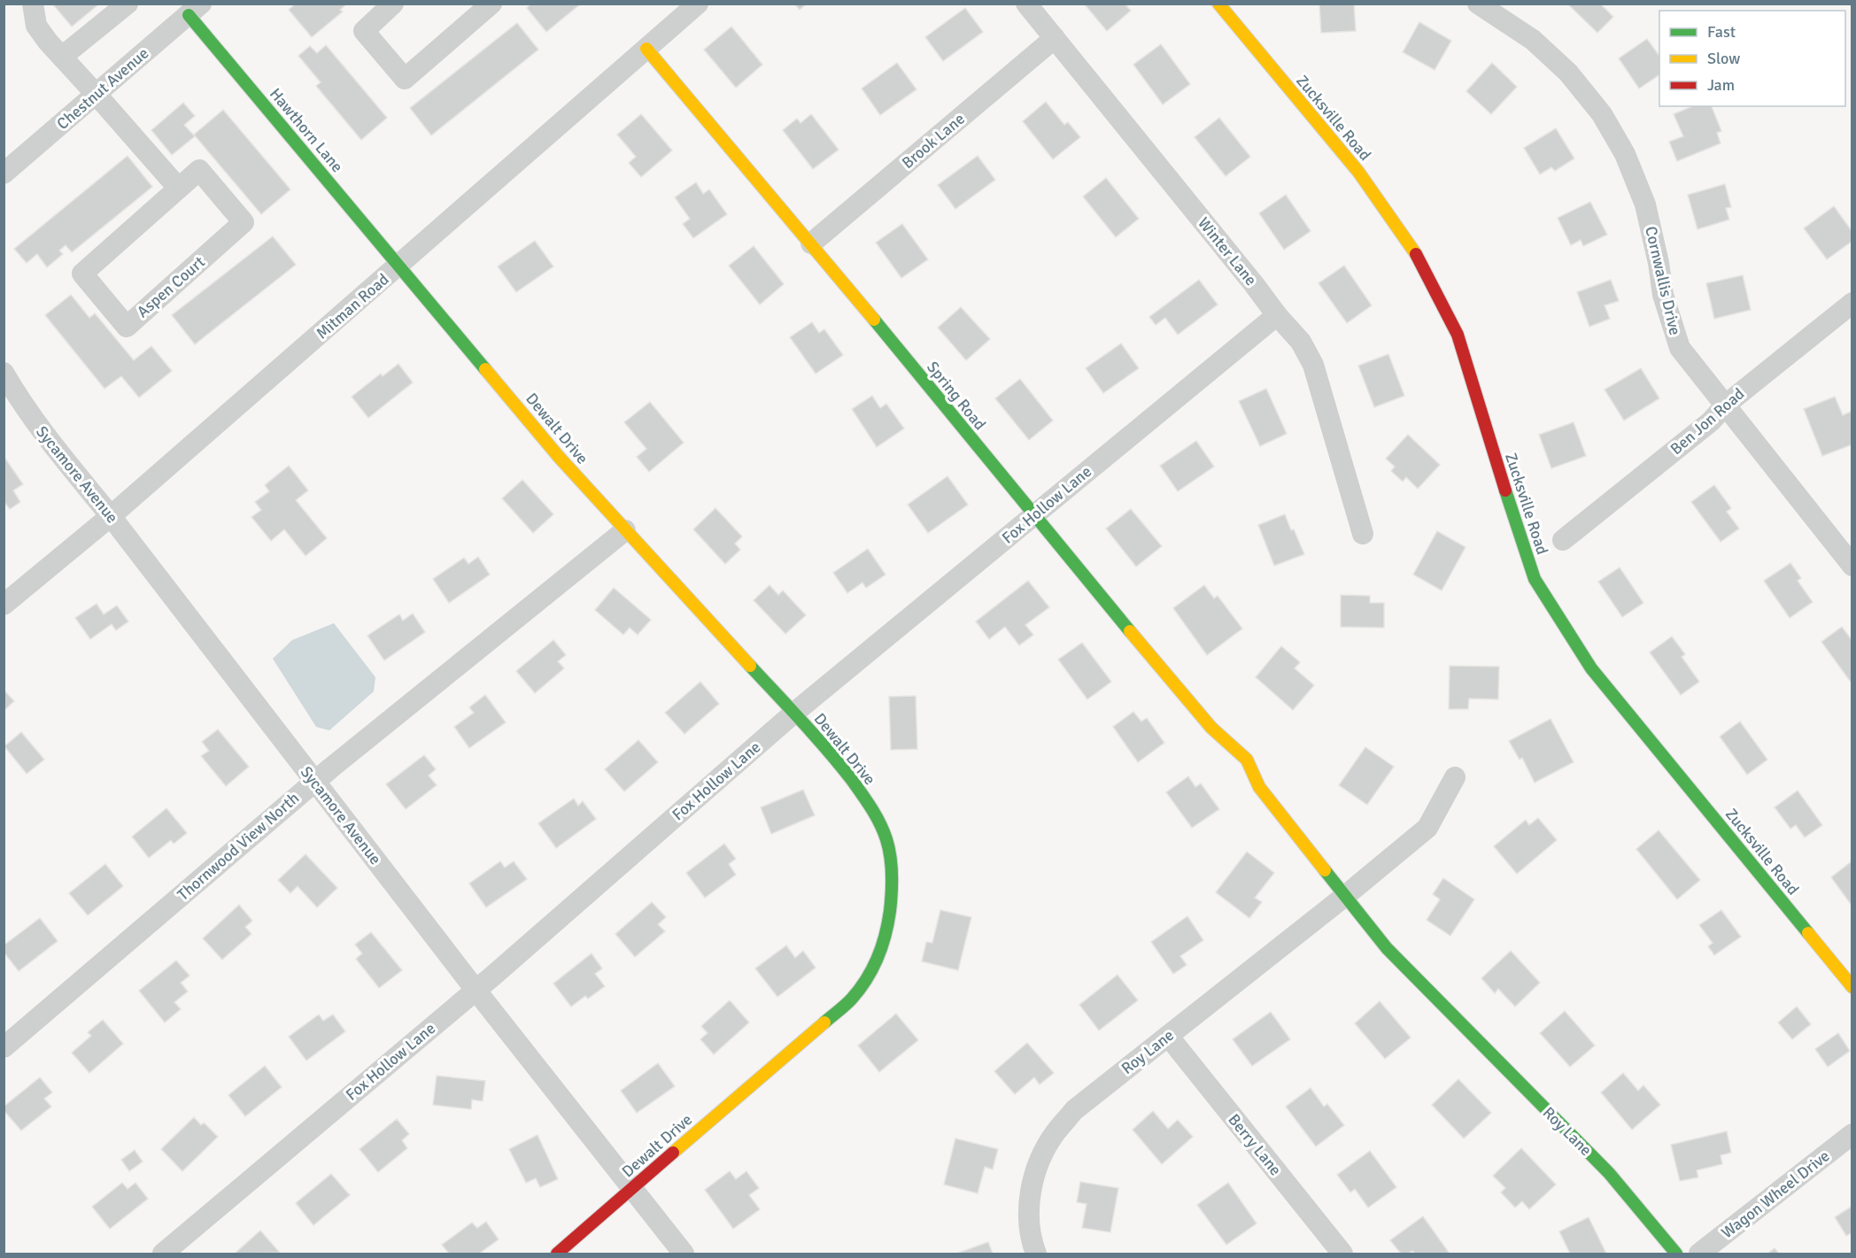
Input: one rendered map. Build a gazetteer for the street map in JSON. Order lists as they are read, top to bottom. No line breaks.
{"streets":{"street":["Chestnut Avenue","Zucksville Road","Hawthorn Lane","Brook Lane","Winter Lane","Cornwallis Drive","Aspen Court","Mitman Road","Spring Road","Ben Jon Road","Dewalt Drive","Sycamore Avenue","Fox Hollow Lane","Thornwood View North","Roy Lane","Berry Lane","Wagon Wheel Drive"]},"crossings":[["Chestnut Avenue","Hawthorn Lane"],["Hawthorn Lane","Mitman Road"],["Hawthorn Lane","Dewalt Drive"],["Brook Lane","Winter Lane"],["Brook Lane","Spring Road"],["Winter Lane","Fox Hollow Lane"],["Cornwallis Drive","Ben Jon Road"],["Mitman Road","Spring Road"],["Mitman Road","Dewalt Drive"],["Mitman Road","Sycamore Avenue"],["Spring Road","Fox Hollow Lane"],["Spring Road","Roy Lane"],["Dewalt Drive","Sycamore Avenue"],["Dewalt Drive","Fox Hollow Lane"],["Dewalt Drive","Thornwood View North"],["Sycamore Avenue","Fox Hollow Lane"],["Sycamore Avenue","Thornwood View North"],["Roy Lane","Berry Lane"]],"legend":["Fast","Slow","Jam"]}
